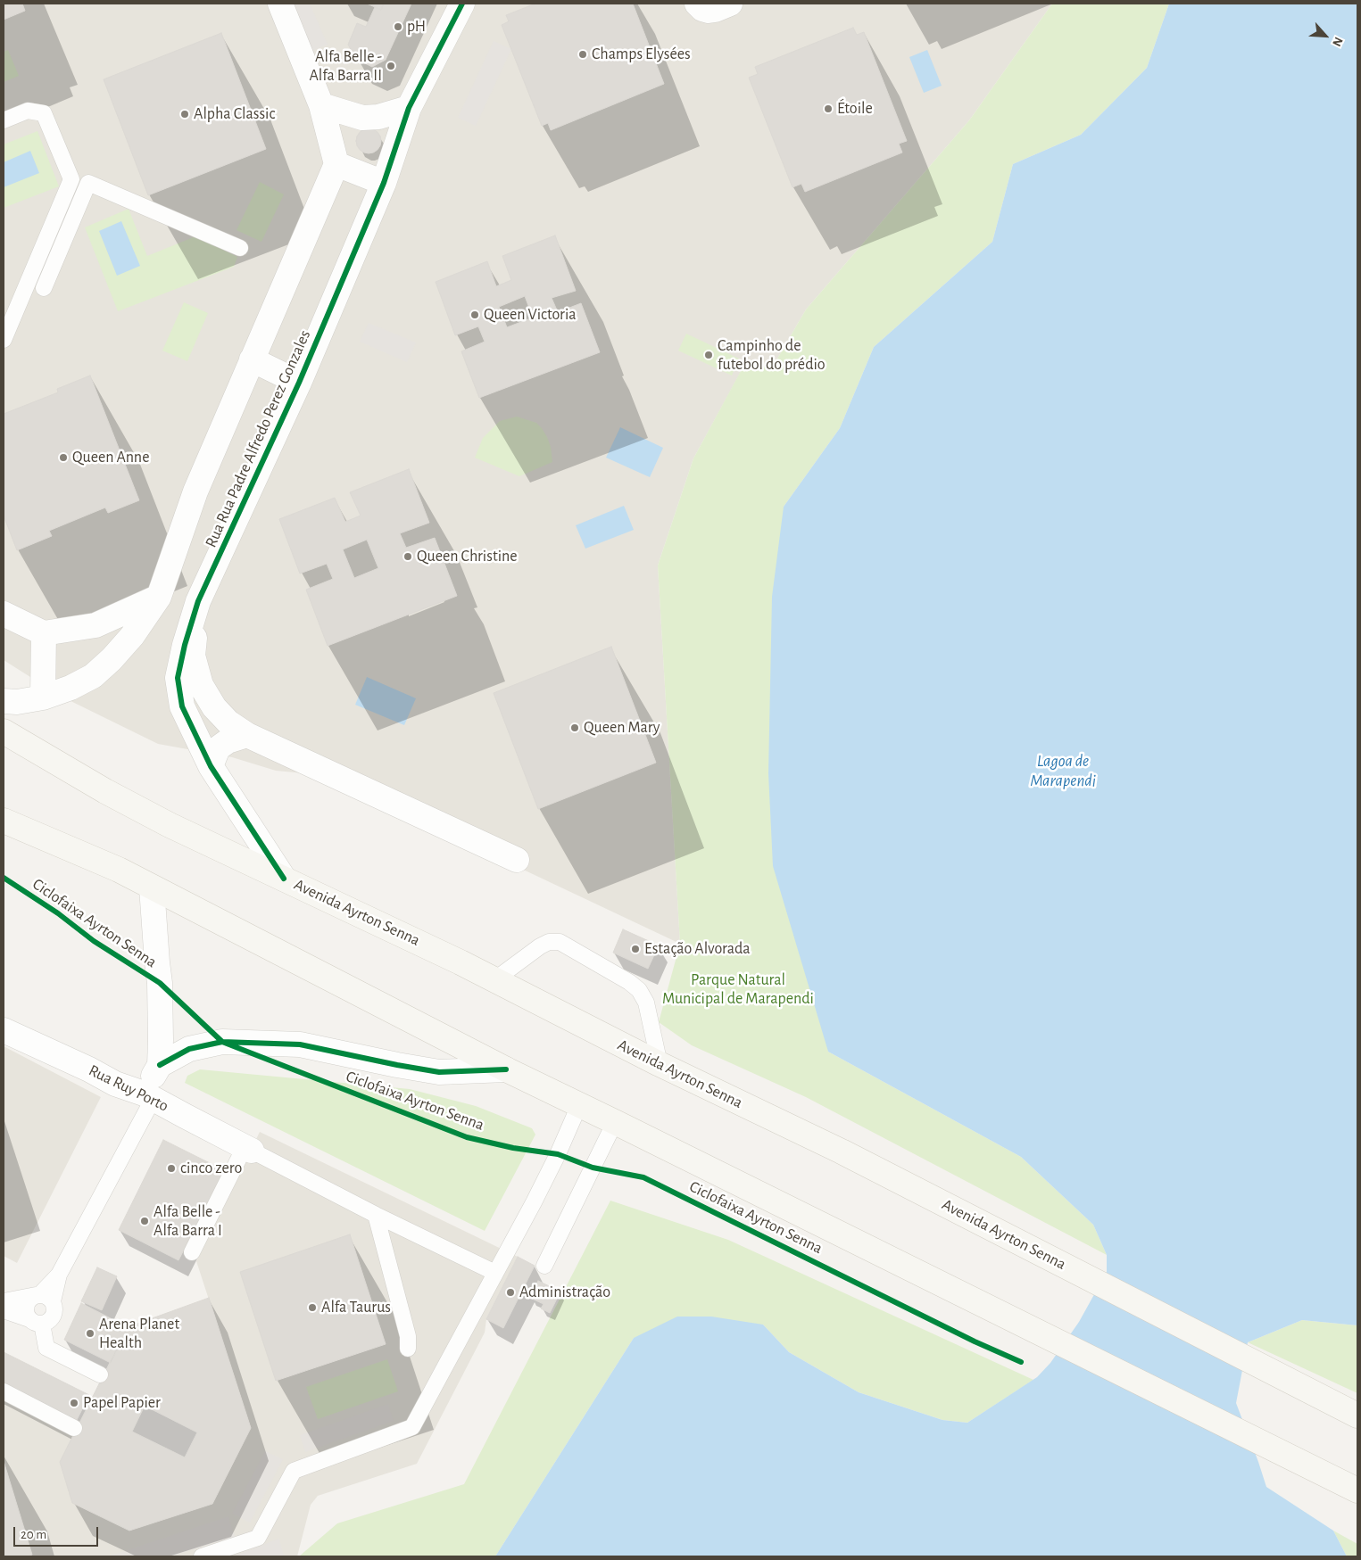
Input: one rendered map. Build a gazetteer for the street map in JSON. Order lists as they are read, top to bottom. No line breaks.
{"streets":{"main road":["Avenida Ayrton Senna"],"street":["Rua Rua Padre Alfredo Perez Gonzales","Rua Ruy Porto"],"cycle path":["Ciclofaixa Ayrton Senna"]},"crossings":[["Rua Rua Padre Alfredo Perez Gonzales","Avenida Ayrton Senna"]],"water":["Lagoa de Marapendi"],"parks":["Parque Natural Municipal de Marapendi"],"places":["pH","Champs Elysées","Alfa Belle - Alfa Barra II","Étoile","Alpha Classic","Queen Victoria","Campinho de futebol do prédio","Queen Anne","Queen Christine","Queen Mary","Estação Alvorada","cinco zero","Alfa Belle - Alfa Barra I","Administração","Alfa Taurus","Arena Planet Health","Papel Papier"],"scale_bar":"20 m","north":"bottom right"}
